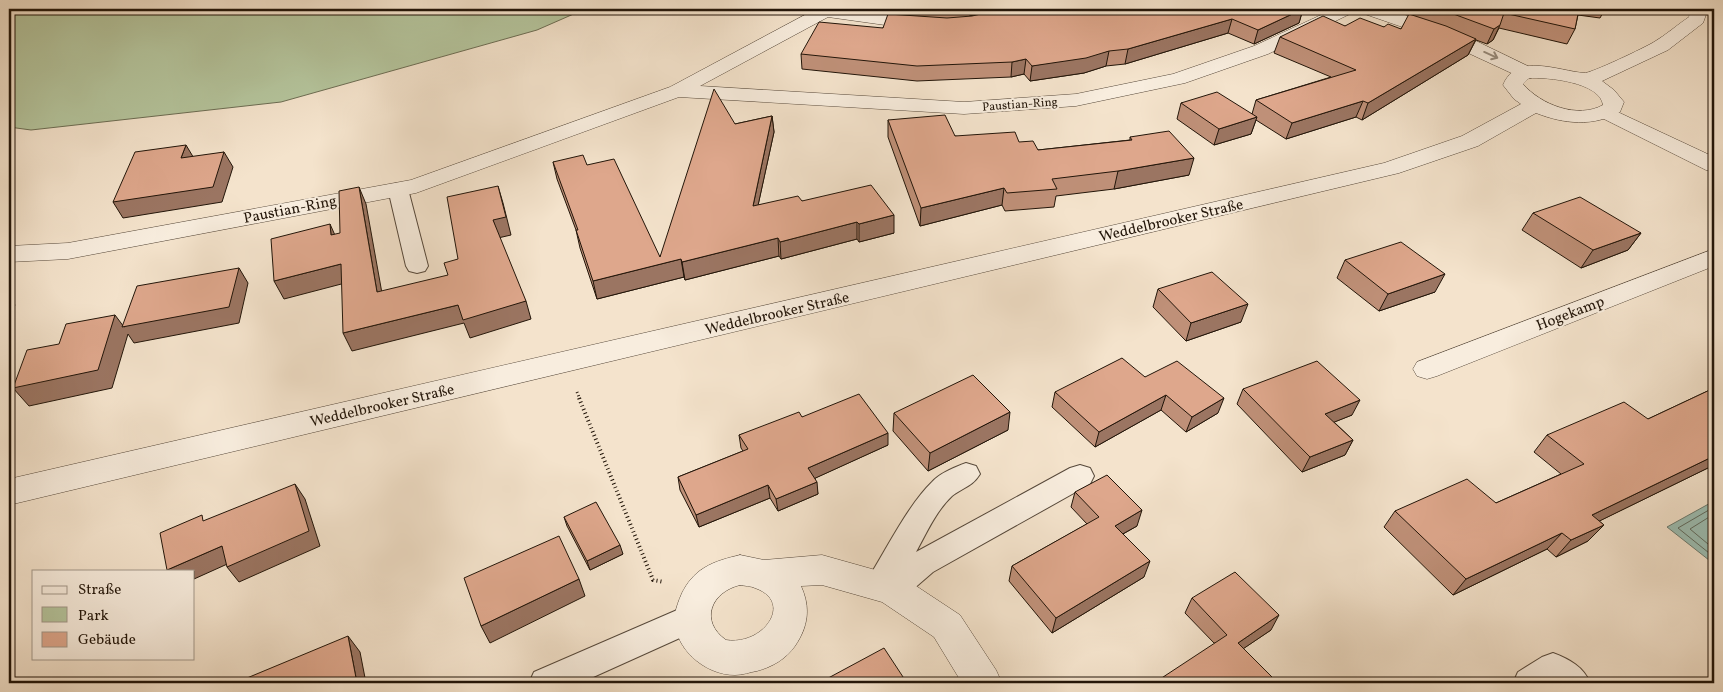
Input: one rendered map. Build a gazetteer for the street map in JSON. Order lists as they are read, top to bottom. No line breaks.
{"streets":{"street":["Paustian-Ring","Weddelbrooker Straße","Hogekamp"]},"legend":["Straße","Park","Gebäude"]}
